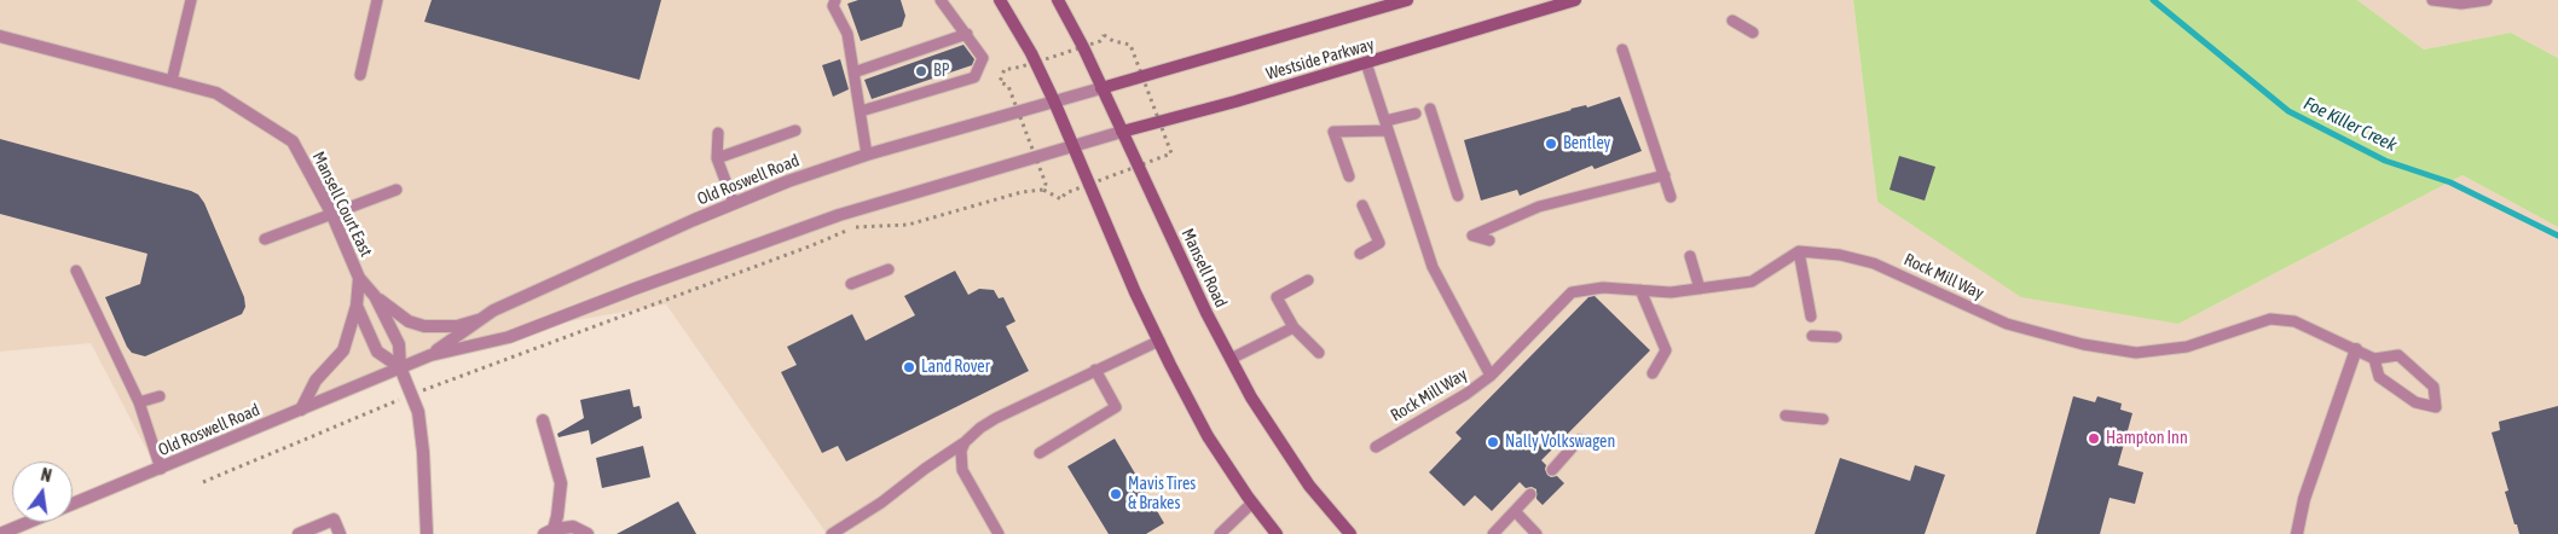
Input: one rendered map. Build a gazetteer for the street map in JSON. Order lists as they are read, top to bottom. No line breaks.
{"streets":{"main road":["Westside Parkway","Mansell Road"],"street":["Old Roswell Road","Mansell Court East"],"lane":["Rock Mill Way"]},"crossings":[["Westside Parkway","Old Roswell Road"],["Westside Parkway","Mansell Road"],["Old Roswell Road","Mansell Court East"],["Old Roswell Road","Mansell Road"]],"water":["Foe Killer Creek"],"places":["BP","Bentley","Land Rover","Hampton Inn","Nally Volkswagen","Mavis Tires & Brakes"],"north":"top"}
